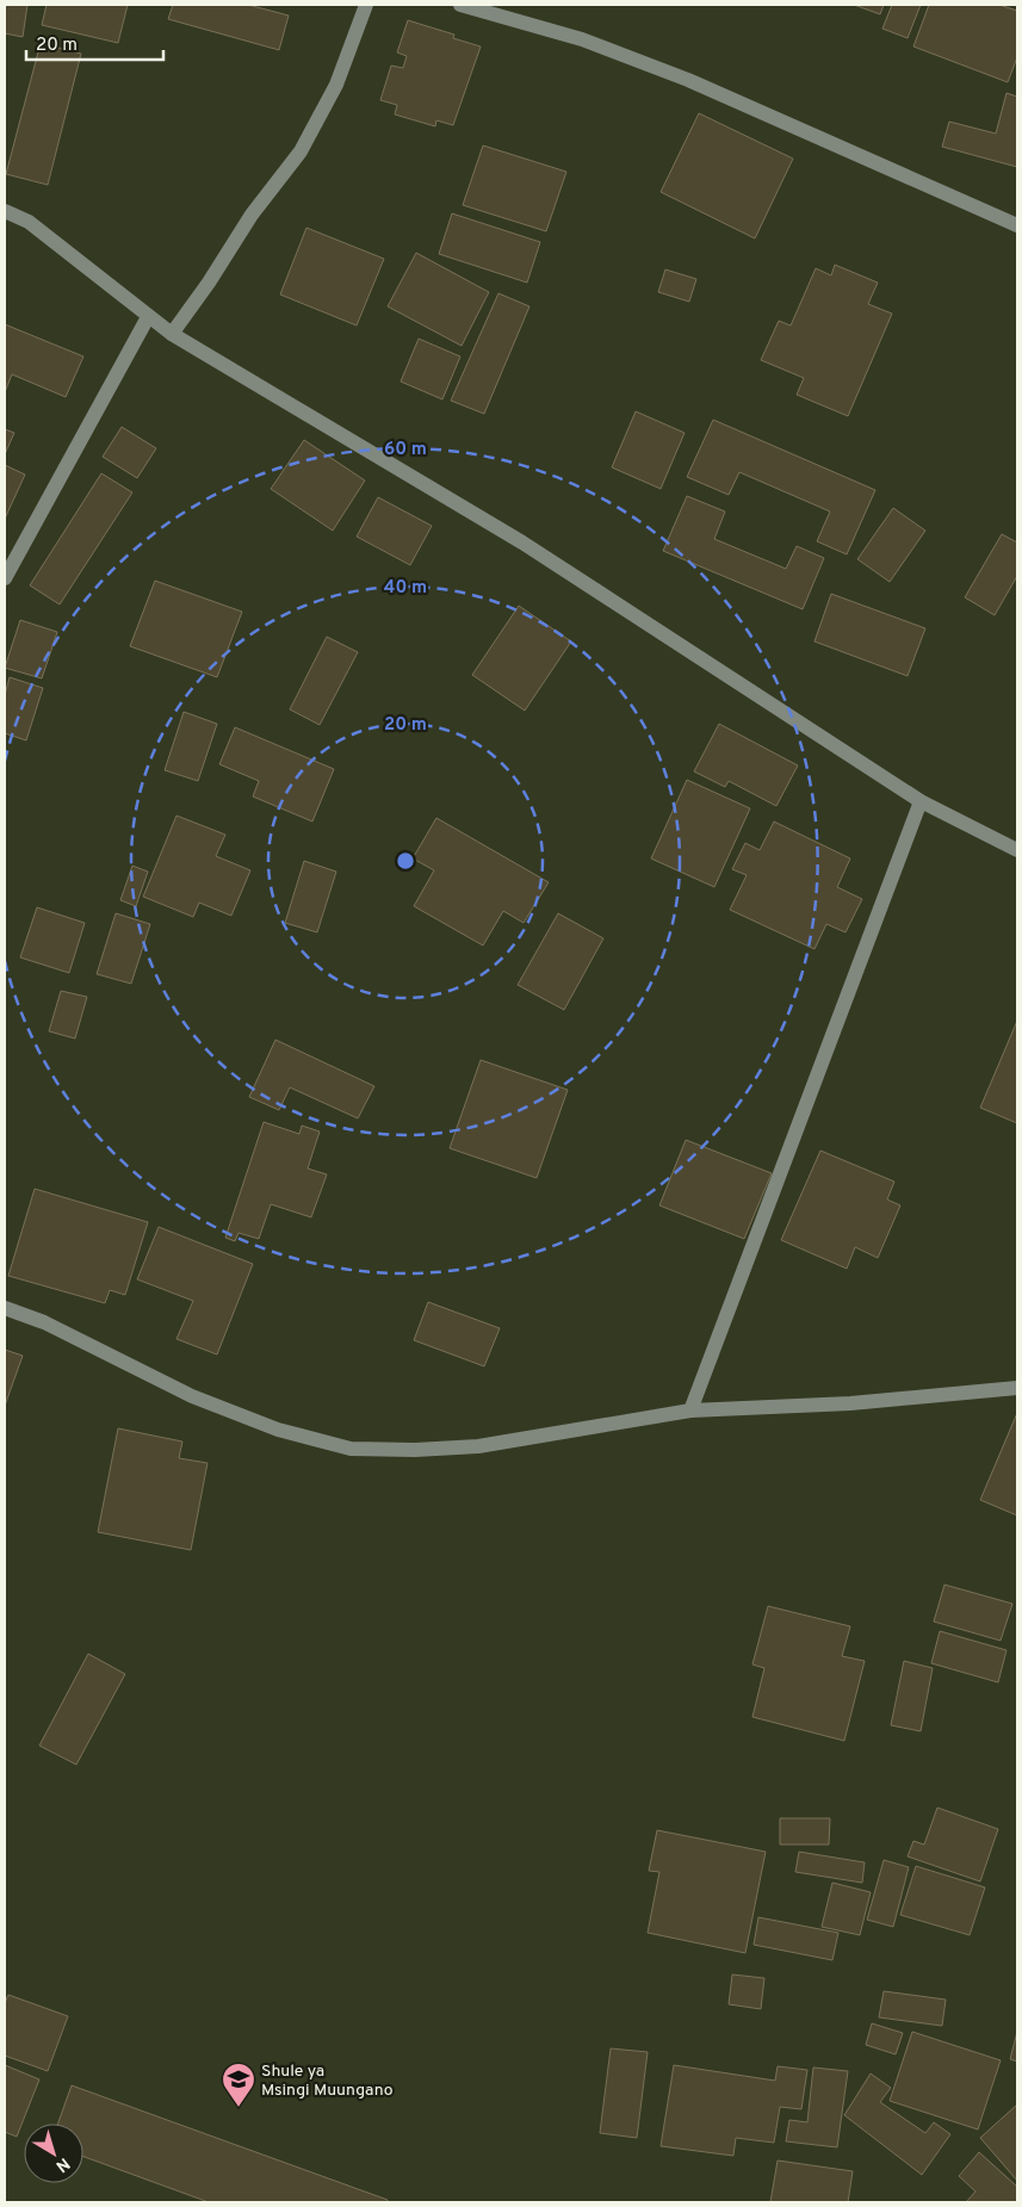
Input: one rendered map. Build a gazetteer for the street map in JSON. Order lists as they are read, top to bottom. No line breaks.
{"places":{"school or university":["Shule ya Msingi Muungano"]},"scale_bar":"20 m","north":"bottom right","rings":["60 m","40 m","20 m"]}
